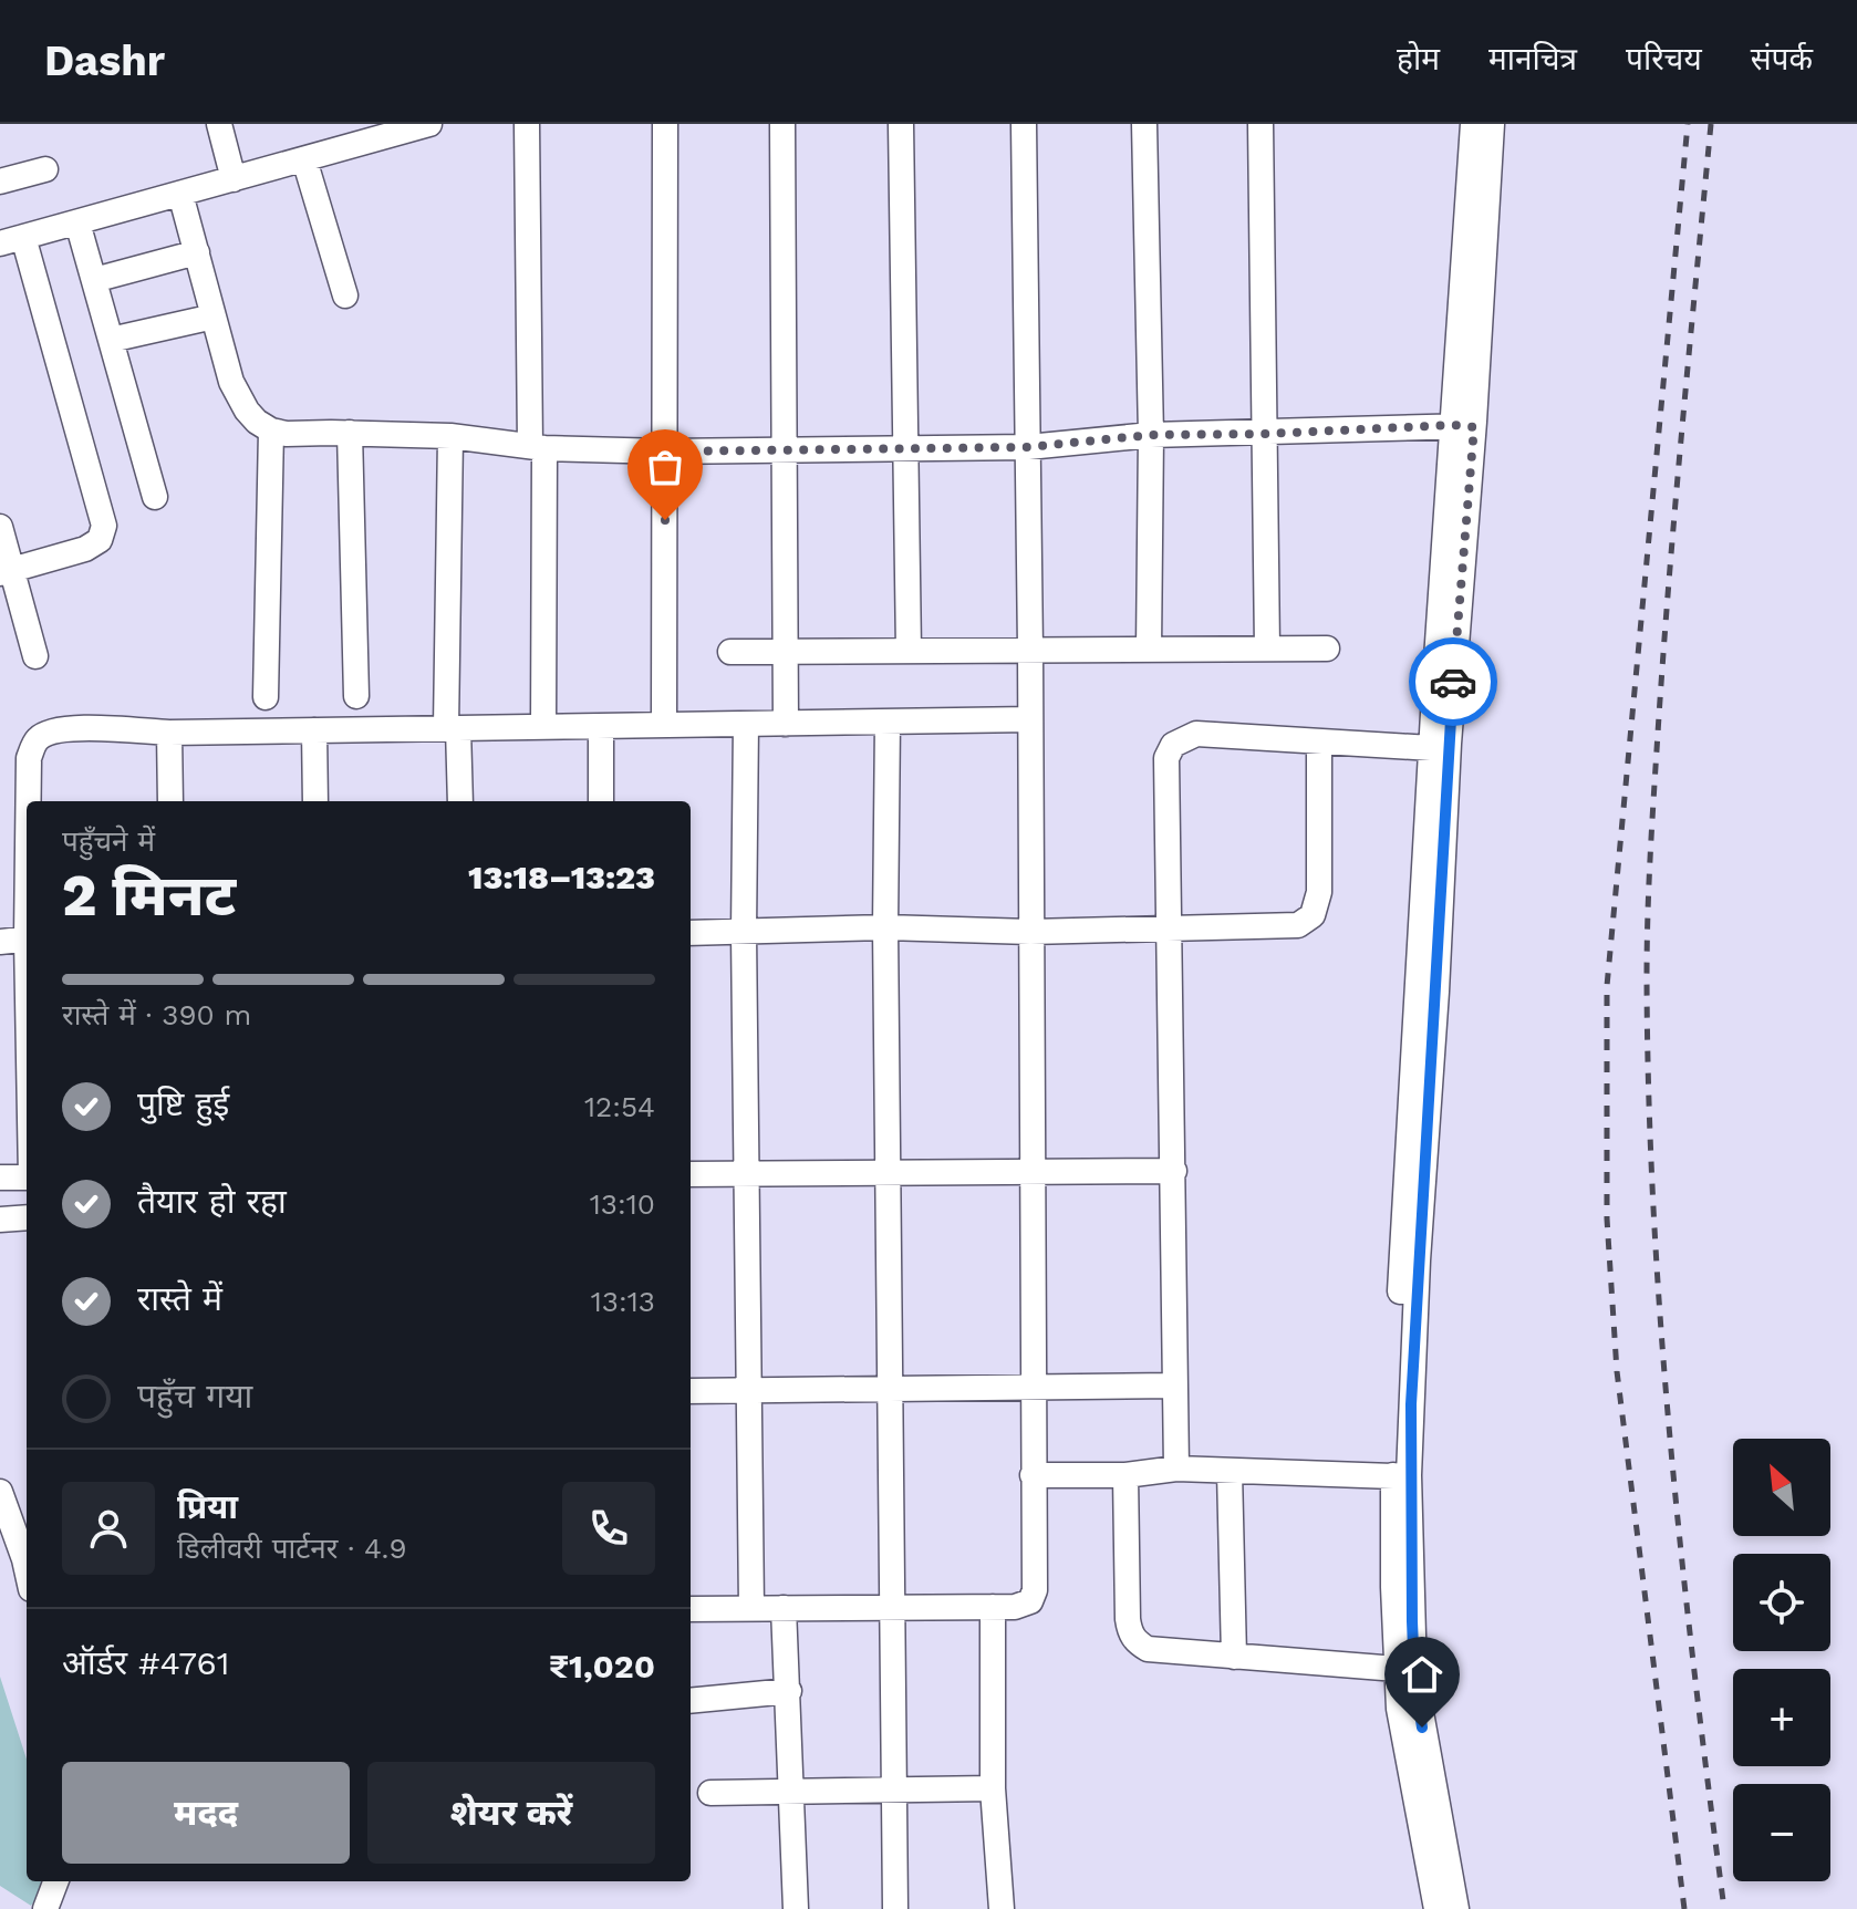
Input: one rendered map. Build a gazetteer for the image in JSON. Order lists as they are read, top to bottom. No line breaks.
{"north":"top left","page":{"header":"Dashr","nav":["होम","मानचित्र","परिचय","संपर्क"],"heading":["2 मिनट","पहुँचने में","13:18–13:23"],"panel":["प्रिया","डिलीवरी पार्टनर · 4.9","ऑर्डर #4761","₹1,020"],"bar":"रास्ते में · 390 m","list":[["पुष्टि हुई","12:54"],["तैयार हो रहा","13:10"],["रास्ते में","13:13"],"पहुँच गया"],"map_buttons":["+","−"],"buttons":["मदद","शेयर करें"]}}
